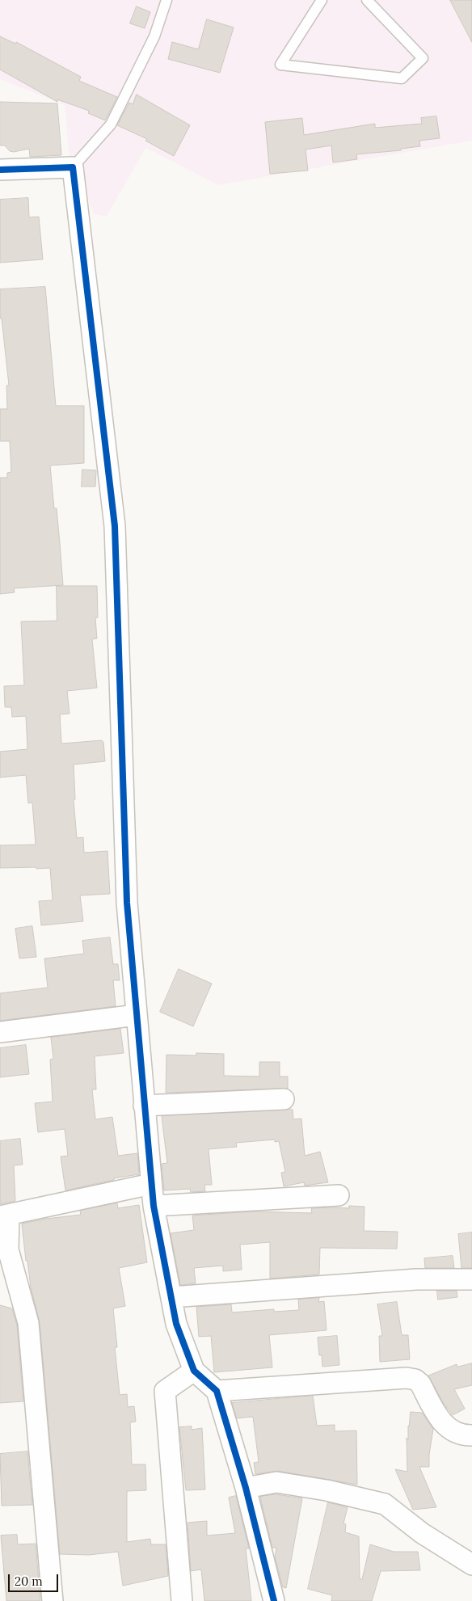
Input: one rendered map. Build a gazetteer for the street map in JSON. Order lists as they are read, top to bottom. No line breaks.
{"scale_bar":"20 m"}
